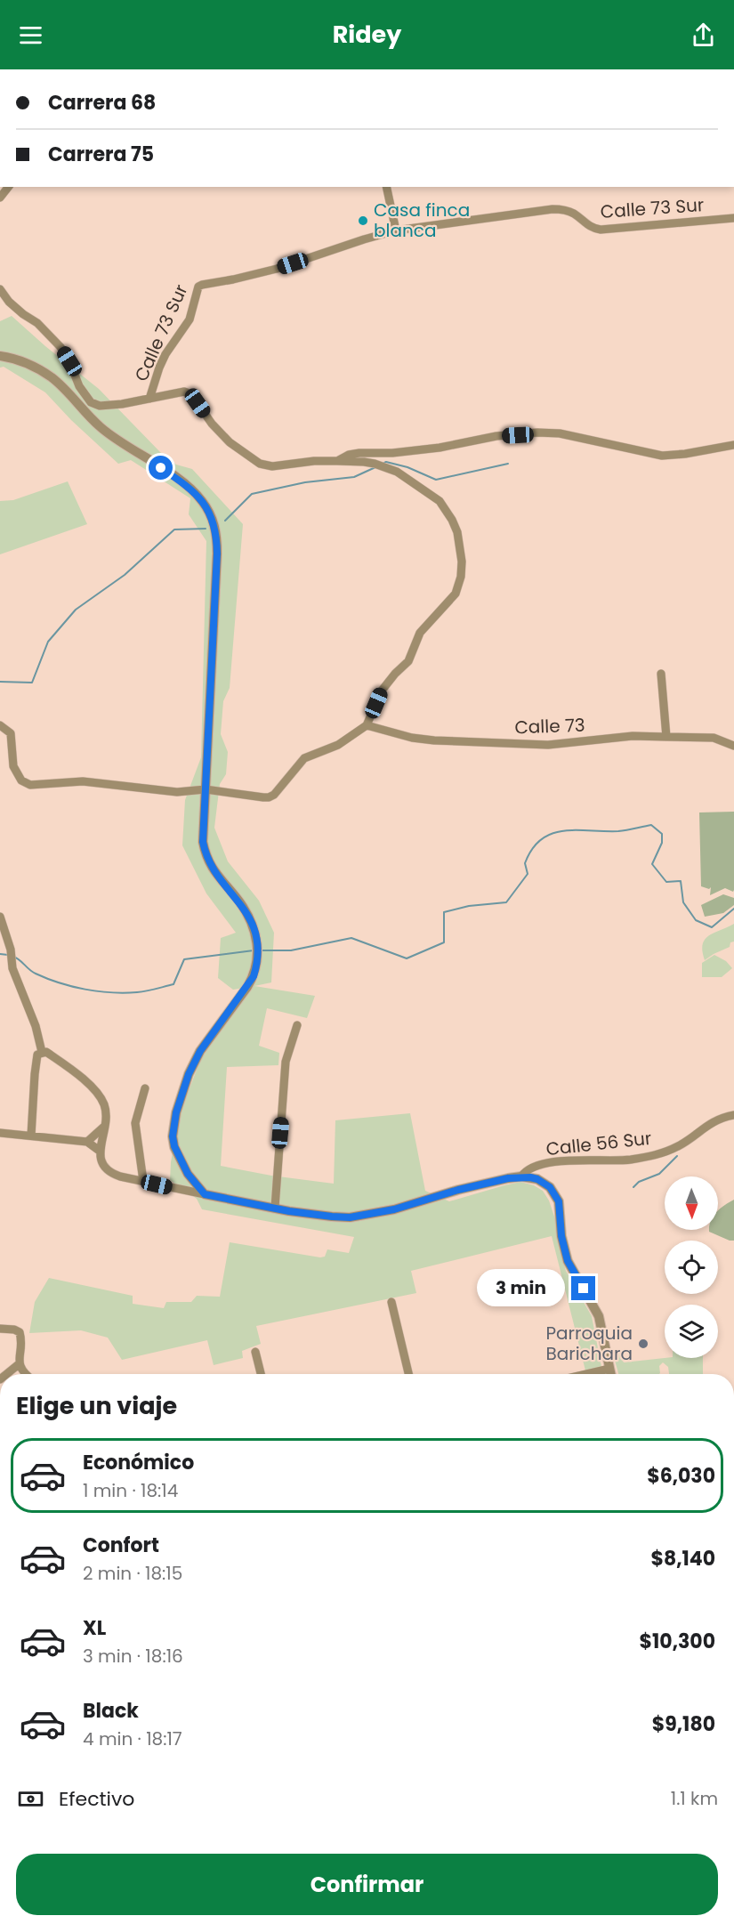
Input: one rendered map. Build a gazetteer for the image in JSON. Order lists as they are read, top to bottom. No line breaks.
{"streets":{"street":["Calle 73 Sur","Calle 73","Calle 56 Sur"]},"crossings":[["Calle 73 Sur","Calle 73"]],"places":["Casa finca blanca","Parroquia Barichara"],"north":"bottom","page":{"header":"Ridey","banner":["Carrera 68","Carrera 75"],"bubble":"3 min","heading":"Elige un viaje","list":[{"name":"Económico","note":"1 min · 18:14","value":"$6,030"},{"name":"Confort","note":"2 min · 18:15","value":"$8,140"},{"name":"XL","note":"3 min · 18:16","value":"$10,300"},{"name":"Black","note":"4 min · 18:17","value":"$9,180"}],"pay":["Efectivo","1.1 km"],"buttons":"Confirmar"}}
